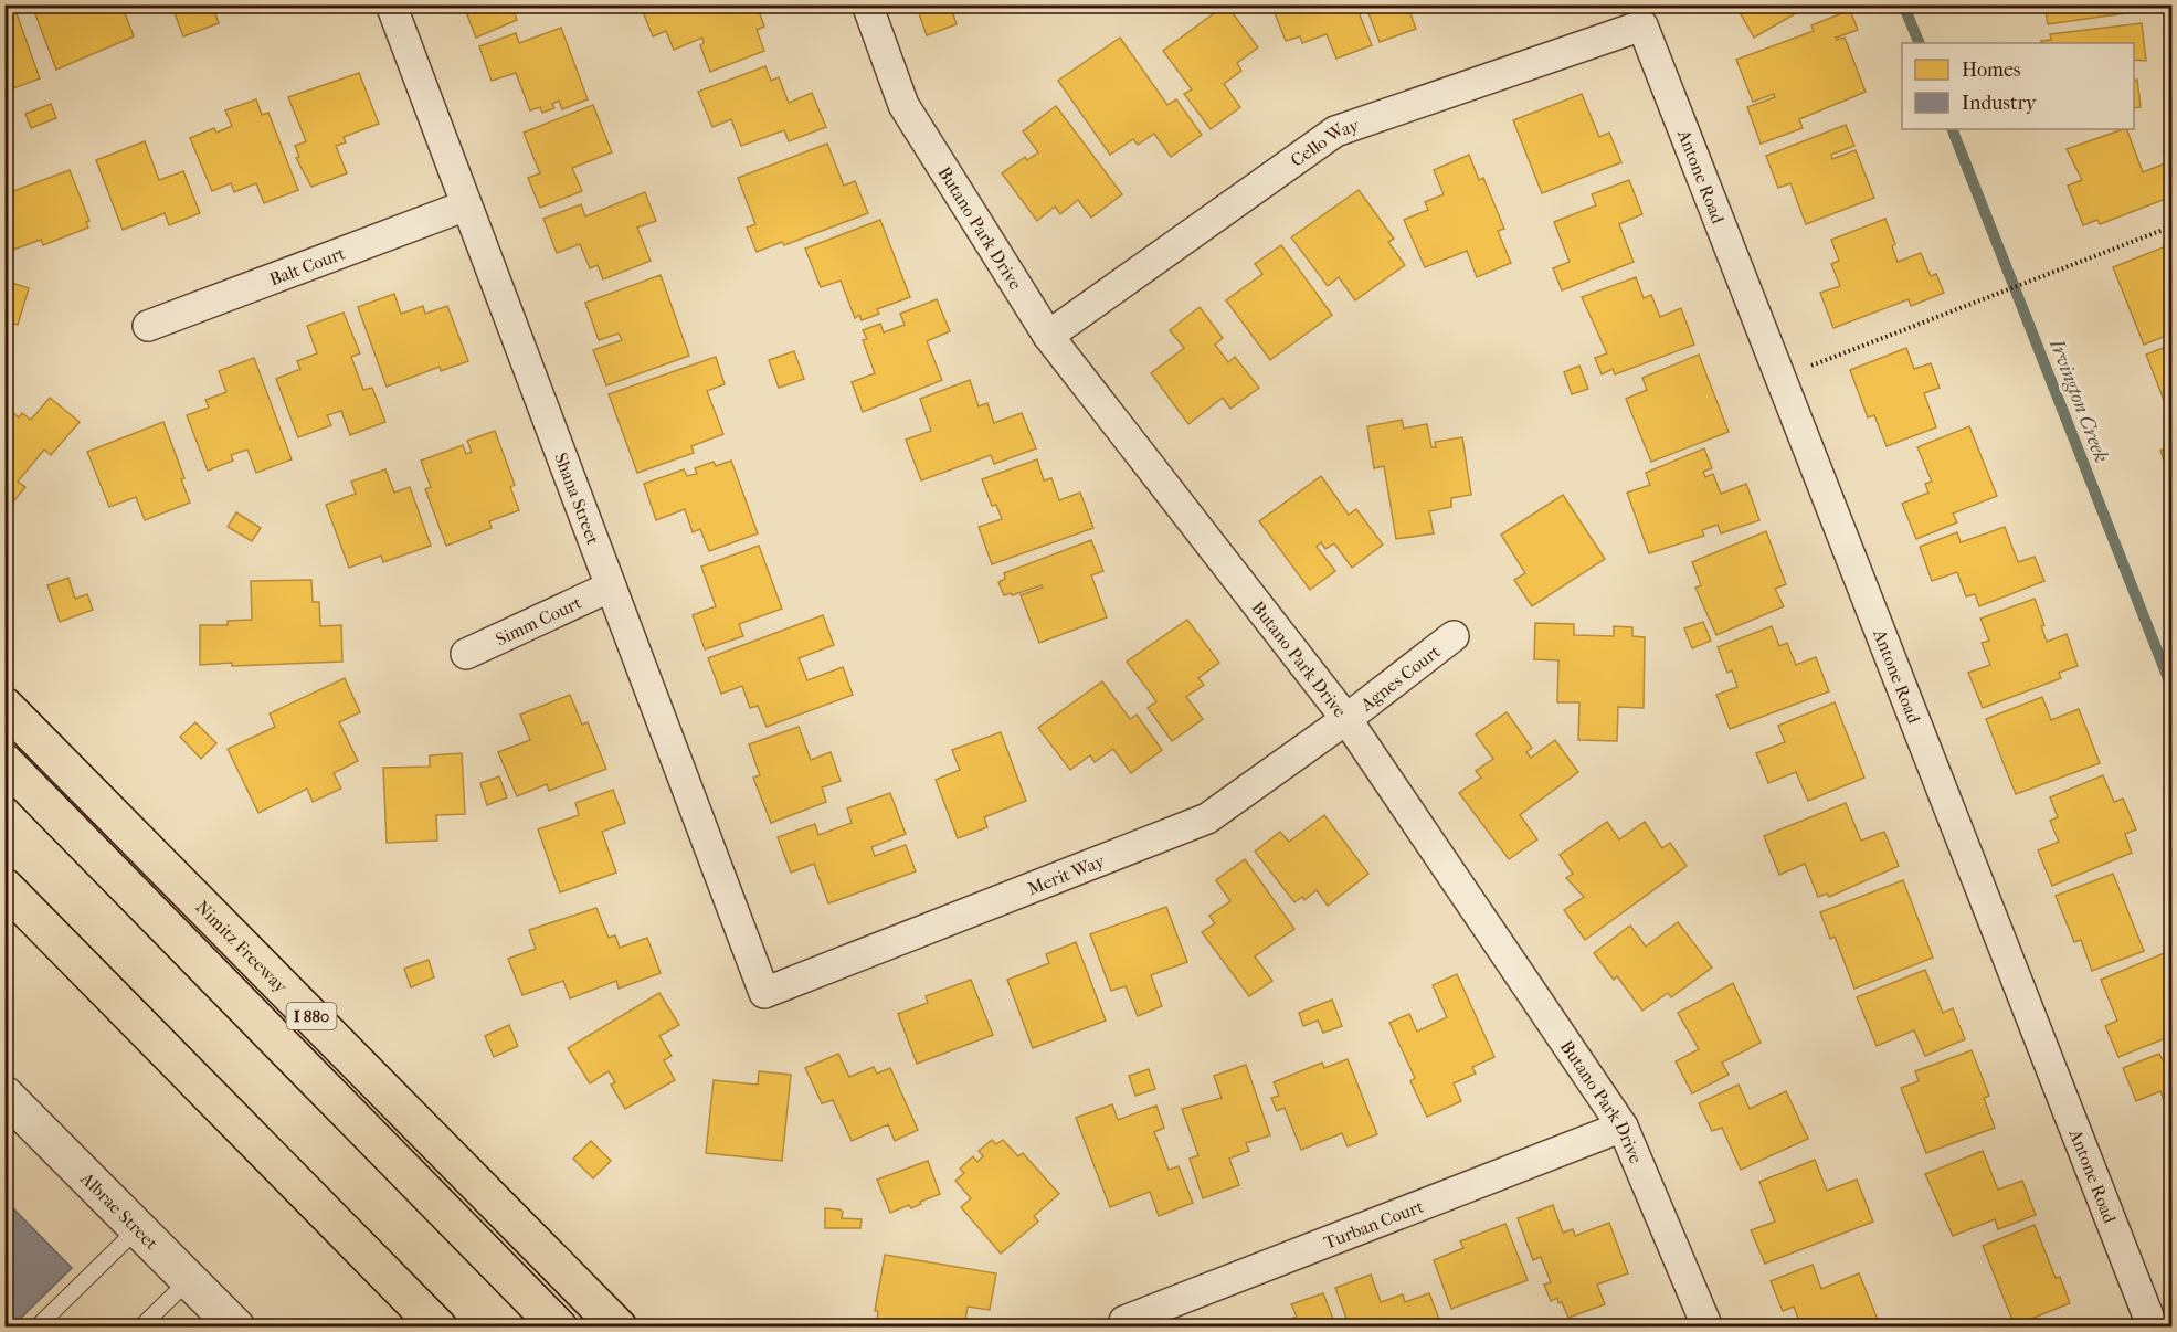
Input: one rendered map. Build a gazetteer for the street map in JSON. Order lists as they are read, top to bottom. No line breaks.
{"streets":{"highway":["Nimitz Freeway","I 880"],"street":["Cello Way","Antone Road","Butano Park Drive","Balt Court","Shana Street","Simm Court","Agnes Court","Merit Way","Albrae Street","Turban Court"]},"crossings":[["Cello Way","Antone Road"],["Cello Way","Butano Park Drive"],["Butano Park Drive","Agnes Court"],["Butano Park Drive","Merit Way"],["Butano Park Drive","Turban Court"],["Balt Court","Shana Street"],["Shana Street","Simm Court"],["Shana Street","Merit Way"],["Agnes Court","Merit Way"]],"water":["Irvington Creek"],"legend":["Homes","Industry"]}
